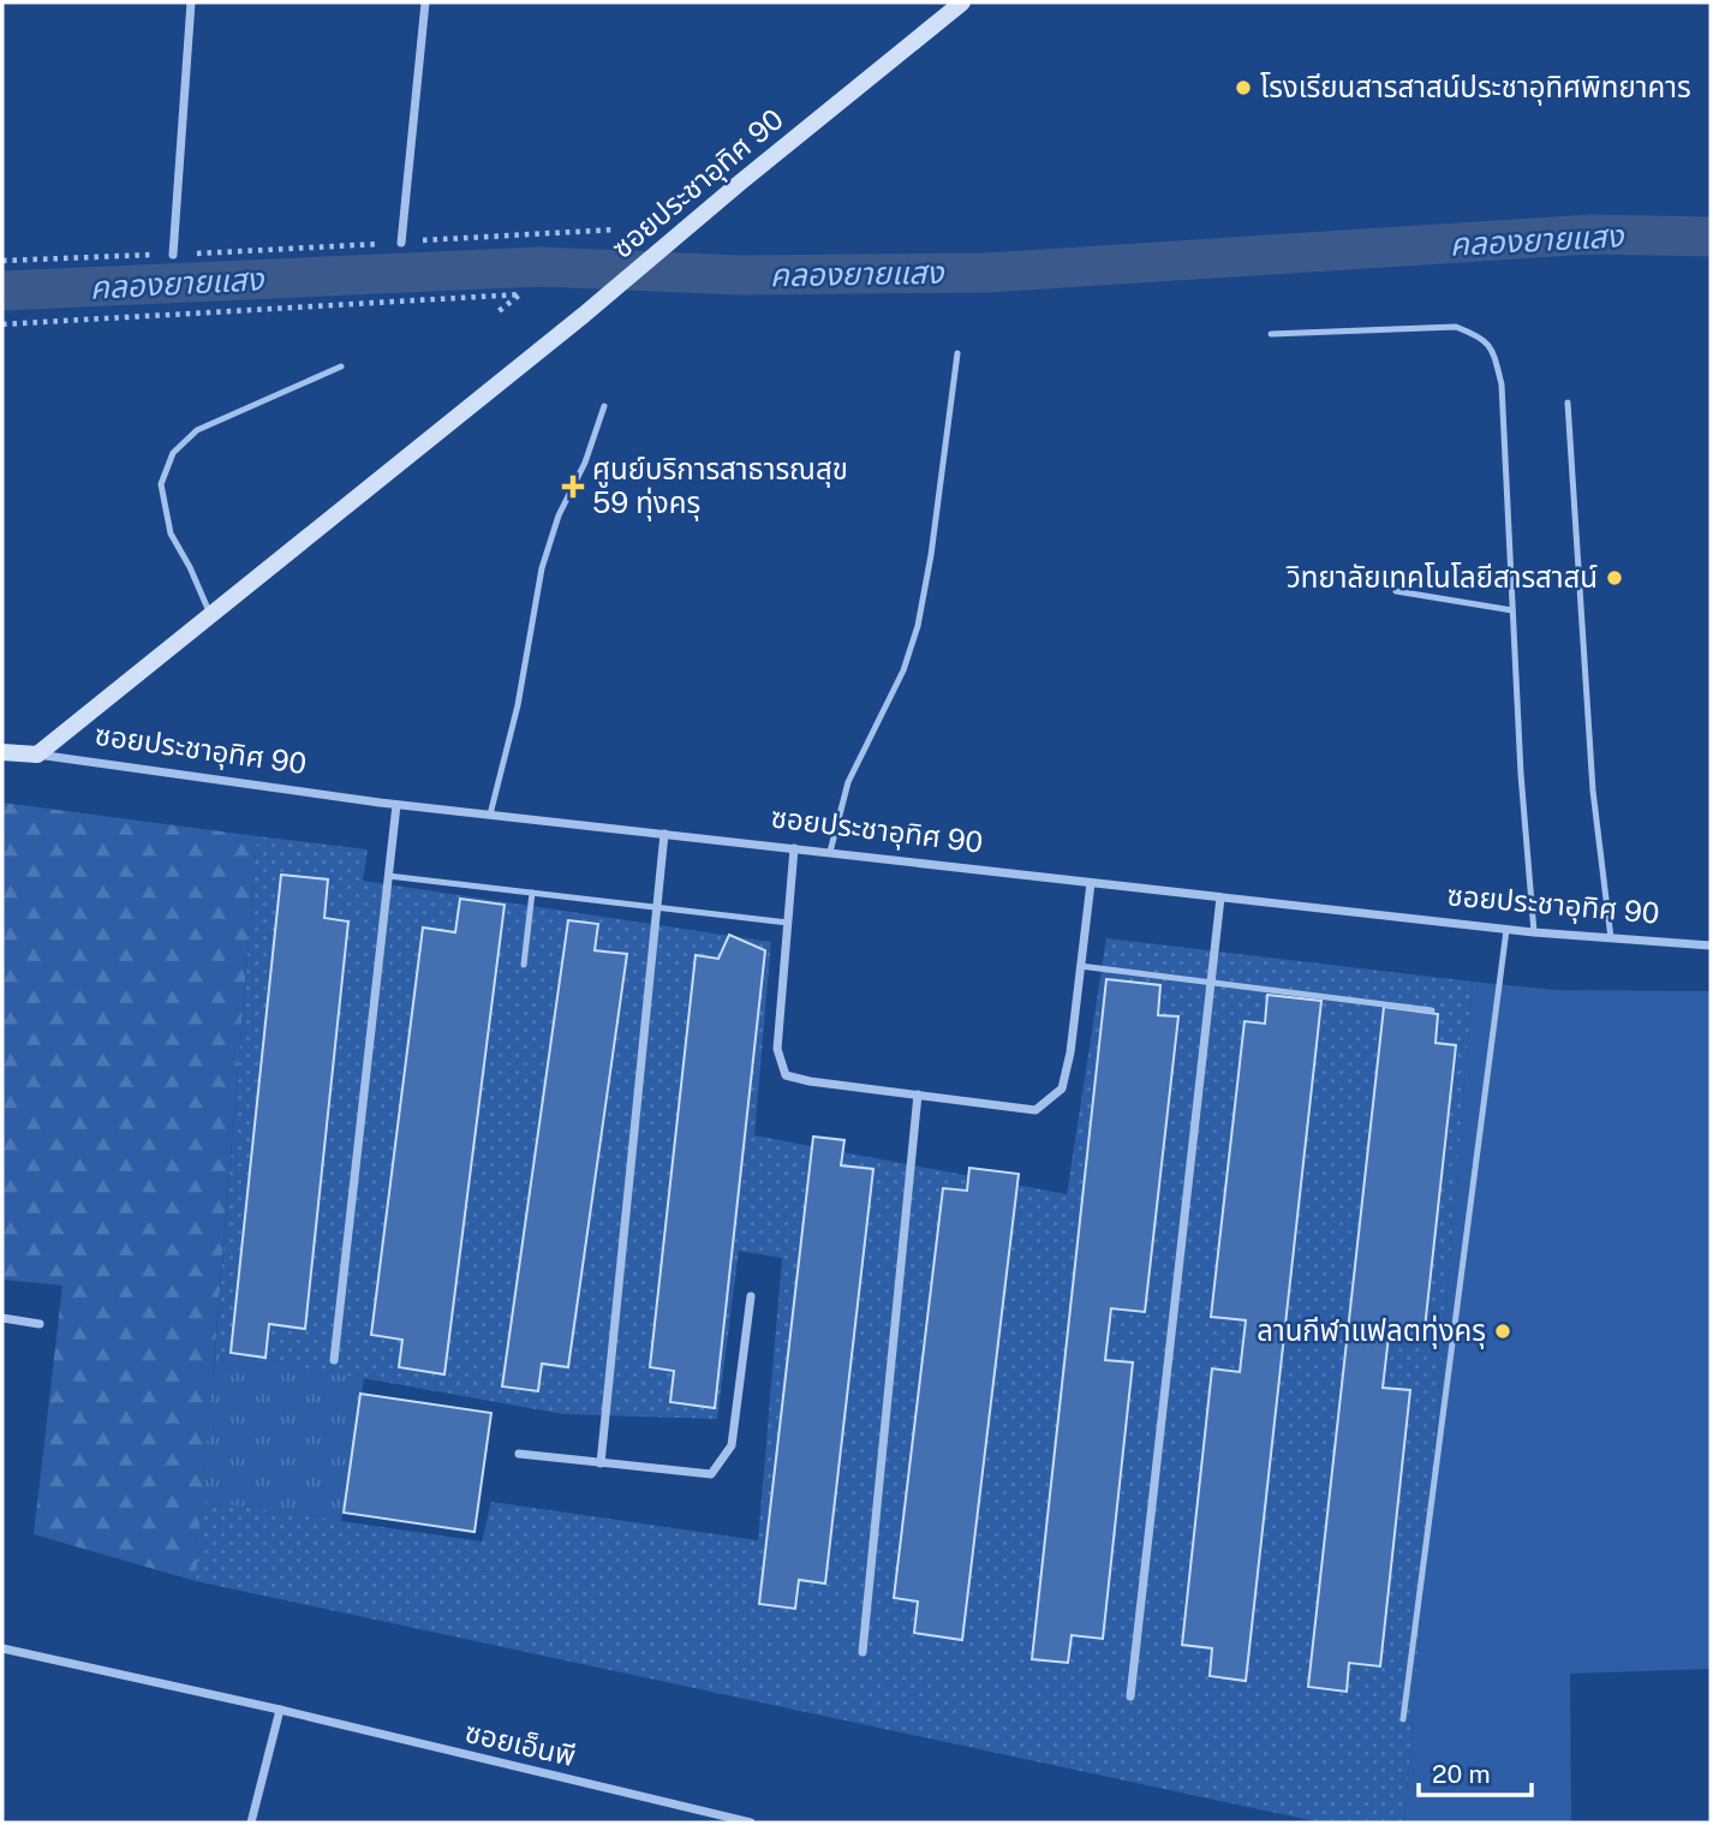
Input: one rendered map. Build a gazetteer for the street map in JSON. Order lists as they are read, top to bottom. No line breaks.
{"streets":{"street":["ซอยประชาอุทิศ 90","ซอยเอ็นพี"]},"water":["คลองยายแสง"],"places":{"other":["โรงเรียนสารสาสน์ประชาอุทิศพิทยาคาร","วิทยาลัยเทคโนโลยีสารสาสน์","ลานกีฬาแฟลตทุ่งครุ"],"health":["ศูนย์บริการสาธารณสุข 59 ทุ่งครุ"]},"scale_bar":"20 m"}
